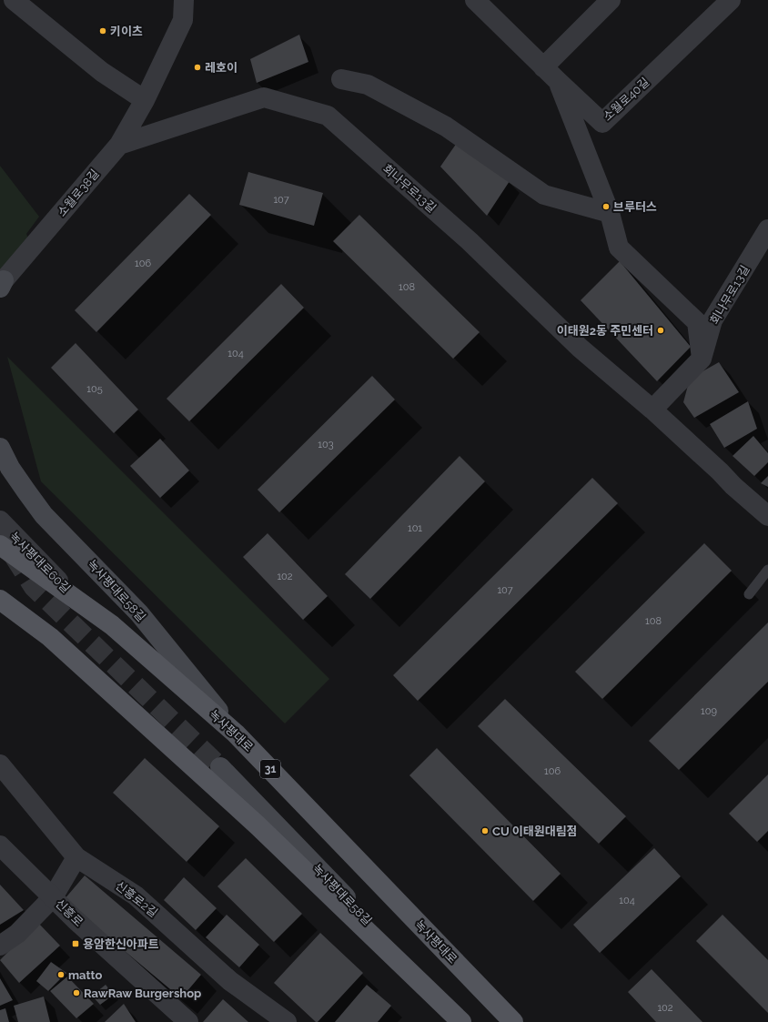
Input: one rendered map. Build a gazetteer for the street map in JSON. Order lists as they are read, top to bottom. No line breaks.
{"streets":{"main road":["녹사평대로58길","녹사평대로","31"],"street":["소월로40길","회나무로13길","소월로38길","녹사평대로60길","신흥로2길","신흥로"]},"crossings":[["회나무로13길","소월로38길"],["녹사평대로60길","녹사평대로"],["녹사평대로58길","녹사평대로"]],"places":{"other":["키이츠","레호이","브루터스","이태원2동 주민센터","CU 이태원대림점","matto","RawRaw Burgershop"],"transit":["용암한신아파트"]},"house_numbers":["107","106","108","104","105","103","101","102","107","108","109","106","104","102"]}
